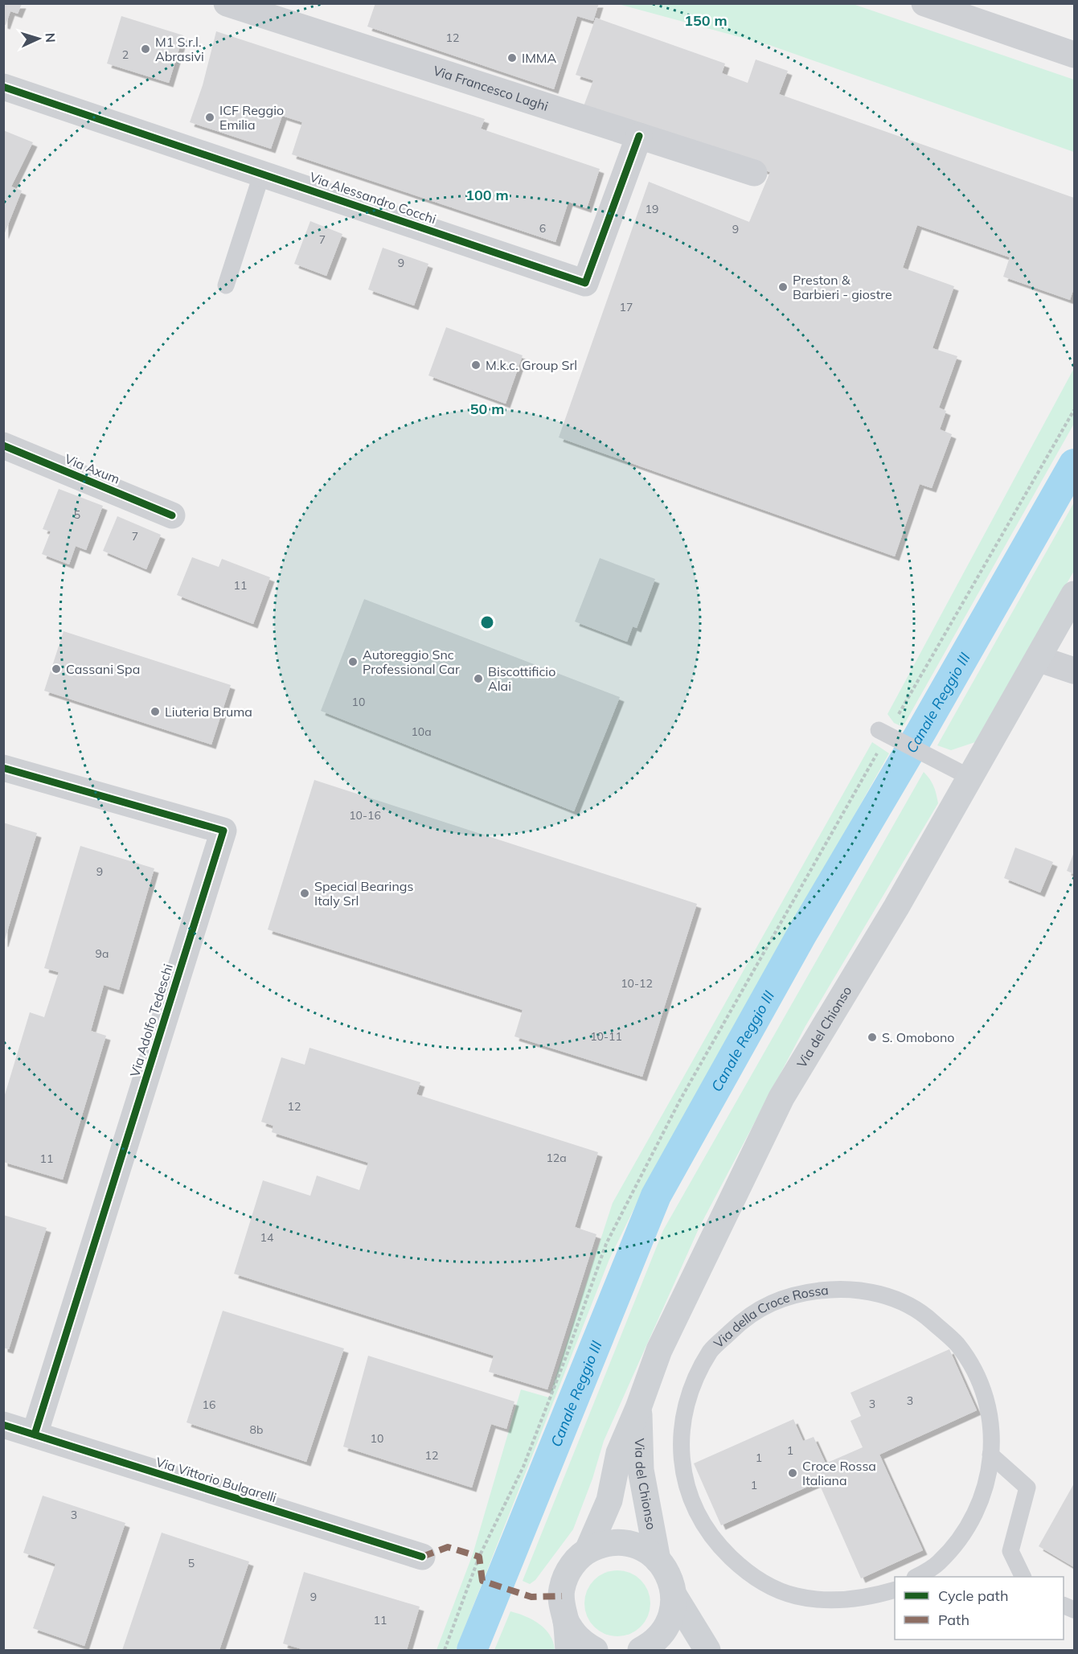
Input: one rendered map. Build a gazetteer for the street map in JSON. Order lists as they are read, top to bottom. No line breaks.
{"streets":{"main road":["Via del Chionso"],"street":["Via Francesco Laghi","Via Alessandro Cocchi","Via Axum","Via Adolfo Tedeschi","Via Vittorio Bulgarelli"],"lane":["Via della Croce Rossa"]},"crossings":[["Via Francesco Laghi","Via Alessandro Cocchi"],["Via Adolfo Tedeschi","Via Vittorio Bulgarelli"]],"water":["Canale Reggio III"],"places":["M1 S.r.l. Abrasivi","IMMA","ICF Reggio Emilia","Preston & Barbieri - giostre","M.k.c. Group Srl","Autoreggio Snc Professional Car","Cassani Spa","Biscottificio Alai","Liuteria Bruma","Special Bearings Italy Srl","S. Omobono","Croce Rossa Italiana"],"house_numbers":["12","2","19","6","9","7","9","17","5","7","11","10","10a","10-16","9","9a","10-12","10-11","12","12a","11","14","3","3","16","8b","10","1","12","1","1","3","5","9","11"],"legend":["Cycle path","Path"],"north":"right","rings":["150 m","100 m","50 m"]}
